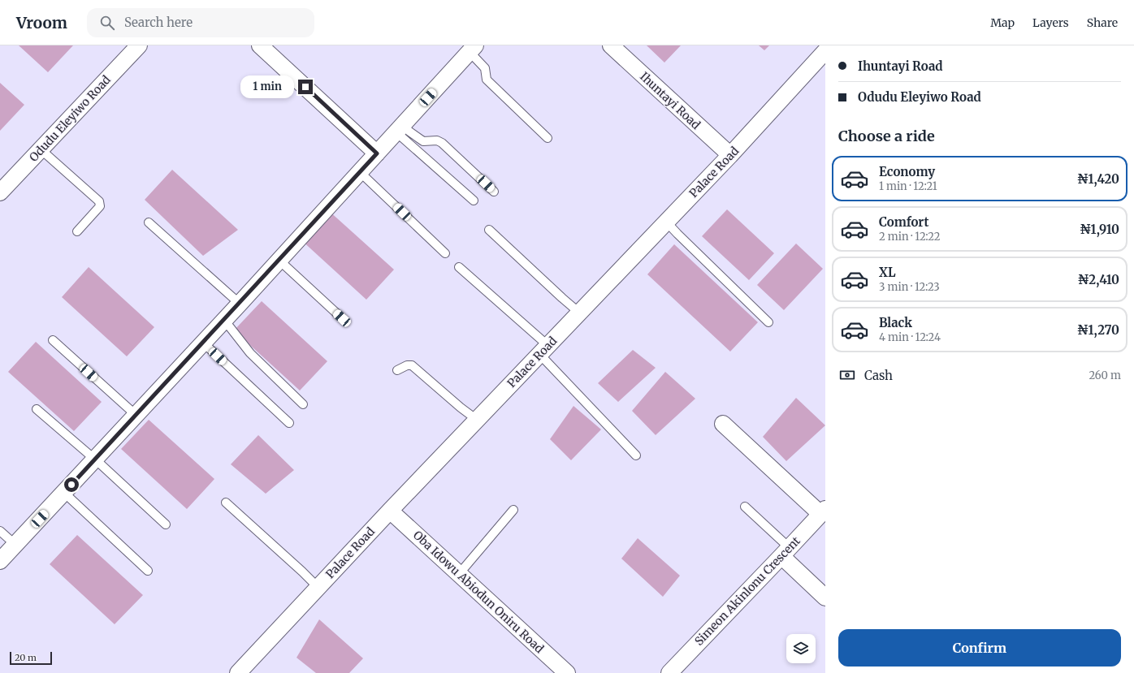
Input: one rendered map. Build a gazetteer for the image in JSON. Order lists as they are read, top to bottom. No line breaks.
{"streets":{"street":["Ihuntayi Road","Odudu Eleyiwo Road","Palace Road","Simeon Akinlonu Crescent","Oba Idowu Abiodun Oniru Road"]},"crossings":[["Ihuntayi Road","Palace Road"],["Palace Road","Oba Idowu Abiodun Oniru Road"]],"scale_bar":"20 m","page":{"header":"Vroom","search":"Search here","nav":["Map","Layers","Share"],"banner":["Ihuntayi Road","Odudu Eleyiwo Road"],"bubble":"1 min","heading":"Choose a ride","list":[{"name":"Economy","note":"1 min · 12:21","value":"₦1,420"},{"name":"Comfort","note":"2 min · 12:22","value":"₦1,910"},{"name":"XL","note":"3 min · 12:23","value":"₦2,410"},{"name":"Black","note":"4 min · 12:24","value":"₦1,270"}],"pay":["Cash","260 m"],"buttons":"Confirm","scale":"20 m"}}
